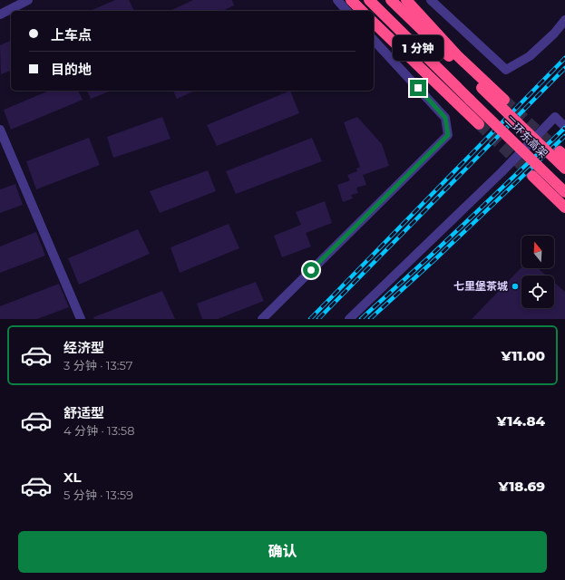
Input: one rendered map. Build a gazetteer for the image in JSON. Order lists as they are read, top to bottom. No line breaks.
{"streets":{"highway":["二环东高架"]},"places":["七里堡茶城"],"north":"top","page":{"banner":["上车点","目的地"],"bubble":"1 分钟","list":[{"name":"经济型","note":"3 分钟 · 13:57","value":"¥11.00"},{"name":"舒适型","note":"4 分钟 · 13:58","value":"¥14.84"},{"name":"XL","note":"5 分钟 · 13:59","value":"¥18.69"}],"buttons":"确认"}}
